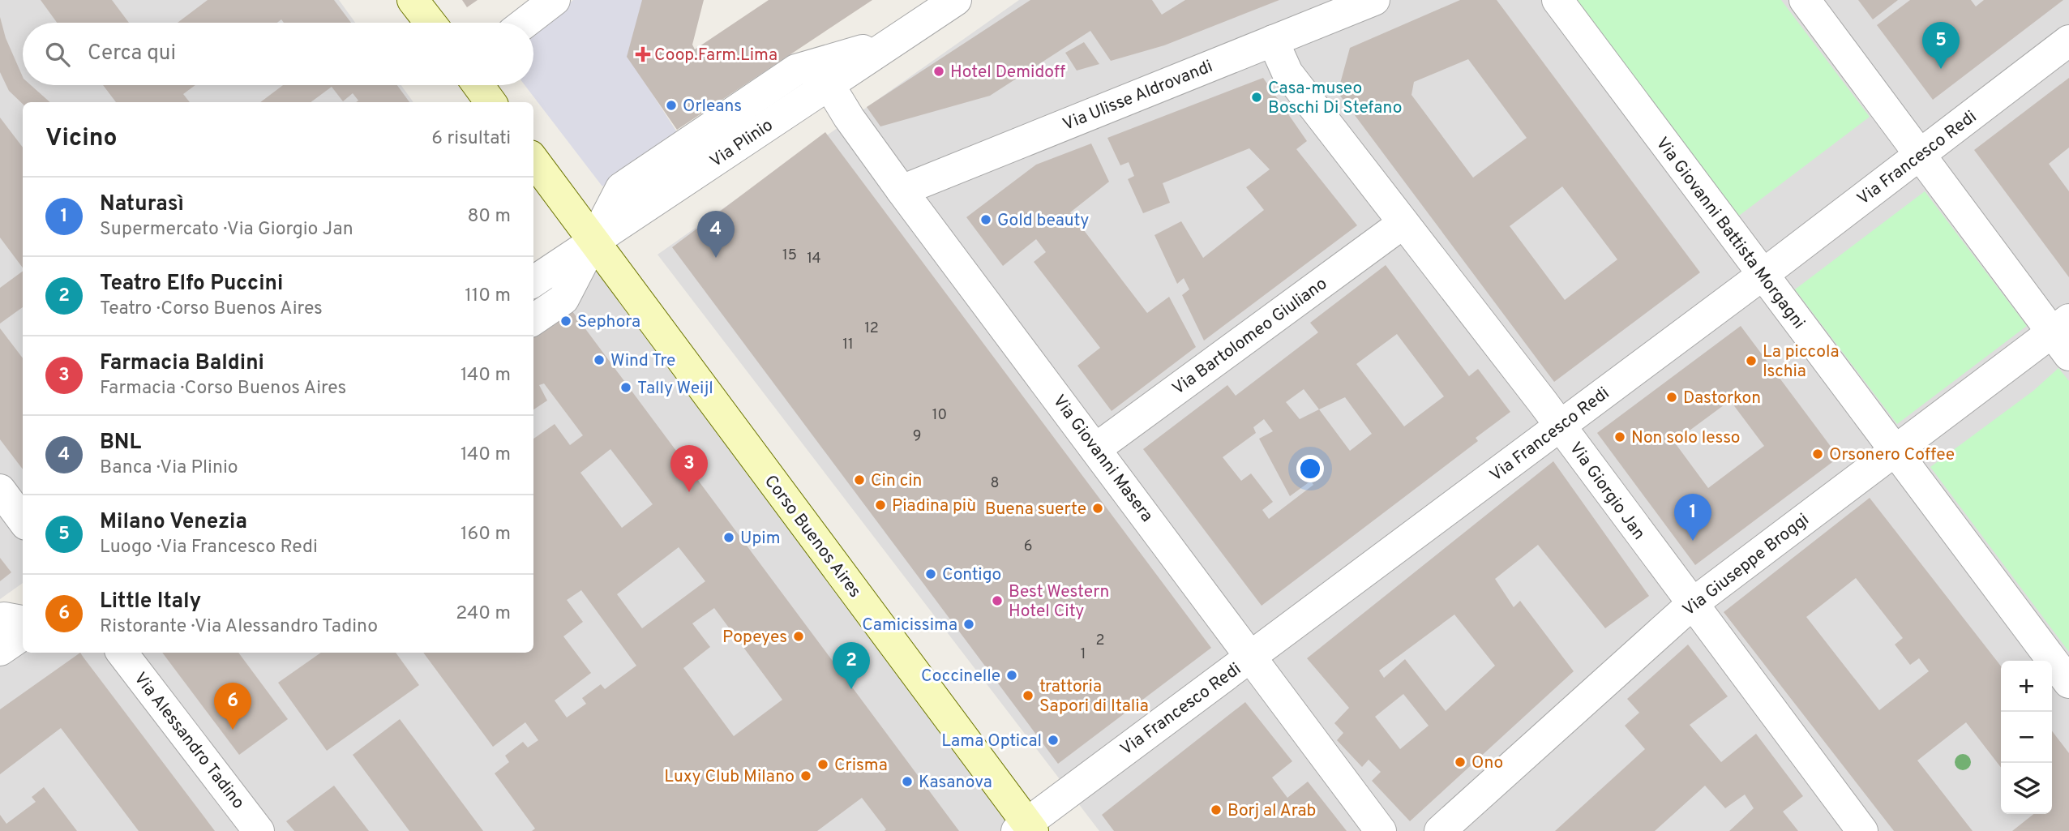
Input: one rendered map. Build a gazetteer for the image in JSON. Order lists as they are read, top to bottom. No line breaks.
{"streets":{"main road":["Corso Buenos Aires"],"street":["Via Ulisse Aldrovandi","Via Plinio","Via Francesco Redi","Via Giovanni Battista Morgagni","Via Bartolomeo Giuliano","Via Giovanni Masera","Via Giorgio Jan","Via Giuseppe Broggi","Via Alessandro Tadino"]},"crossings":[["Via Ulisse Aldrovandi","Via Giovanni Masera"],["Via Ulisse Aldrovandi","Via Giorgio Jan"],["Via Plinio","Via Giovanni Masera"],["Via Plinio","Corso Buenos Aires"],["Via Francesco Redi","Via Giovanni Battista Morgagni"],["Via Francesco Redi","Via Giovanni Masera"],["Via Francesco Redi","Via Giorgio Jan"],["Via Francesco Redi","Corso Buenos Aires"],["Via Giovanni Battista Morgagni","Via Giuseppe Broggi"],["Via Bartolomeo Giuliano","Via Giovanni Masera"],["Via Bartolomeo Giuliano","Via Giorgio Jan"],["Via Giorgio Jan","Via Giuseppe Broggi"]],"places":{"health":["Coop.Farm.Lima"],"other":["Hotel Demidoff","Casa-museo Boschi Di Stefano","Orleans","Gold beauty","Sephora","Wind Tre","La piccola Ischia","Tally Weijl","Dastorkon","Non solo lesso","Orsonero Coffee","Cin cin","Piadina più","Buena suerte","Upim","Contigo","Best Western Hotel City","Camicissima","Popeyes","Coccinelle","trattoria Sapori di Italia","Lama Optical","Ono","Crisma","Luxy Club Milano","Kasanova","Borj al Arab"]},"house_numbers":["15","14","12","11","10","9","8","6","2","1"],"page":{"pins":["5","4","3","1","2","6"],"search":"Cerca qui","heading":["Vicino","6 risultati"],"list":[{"mark":"1","name":"Naturasì","note":"Supermercato · Via Giorgio Jan","value":"80 m"},{"mark":"2","name":"Teatro Elfo Puccini","note":"Teatro · Corso Buenos Aires","value":"110 m"},{"mark":"3","name":"Farmacia Baldini","note":"Farmacia · Corso Buenos Aires","value":"140 m"},{"mark":"4","name":"BNL","note":"Banca · Via Plinio","value":"140 m"},{"mark":"5","name":"Milano Venezia","note":"Luogo · Via Francesco Redi","value":"160 m"},{"mark":"6","name":"Little Italy","note":"Ristorante · Via Alessandro Tadino","value":"240 m"}],"map_buttons":["+","−"]}}
